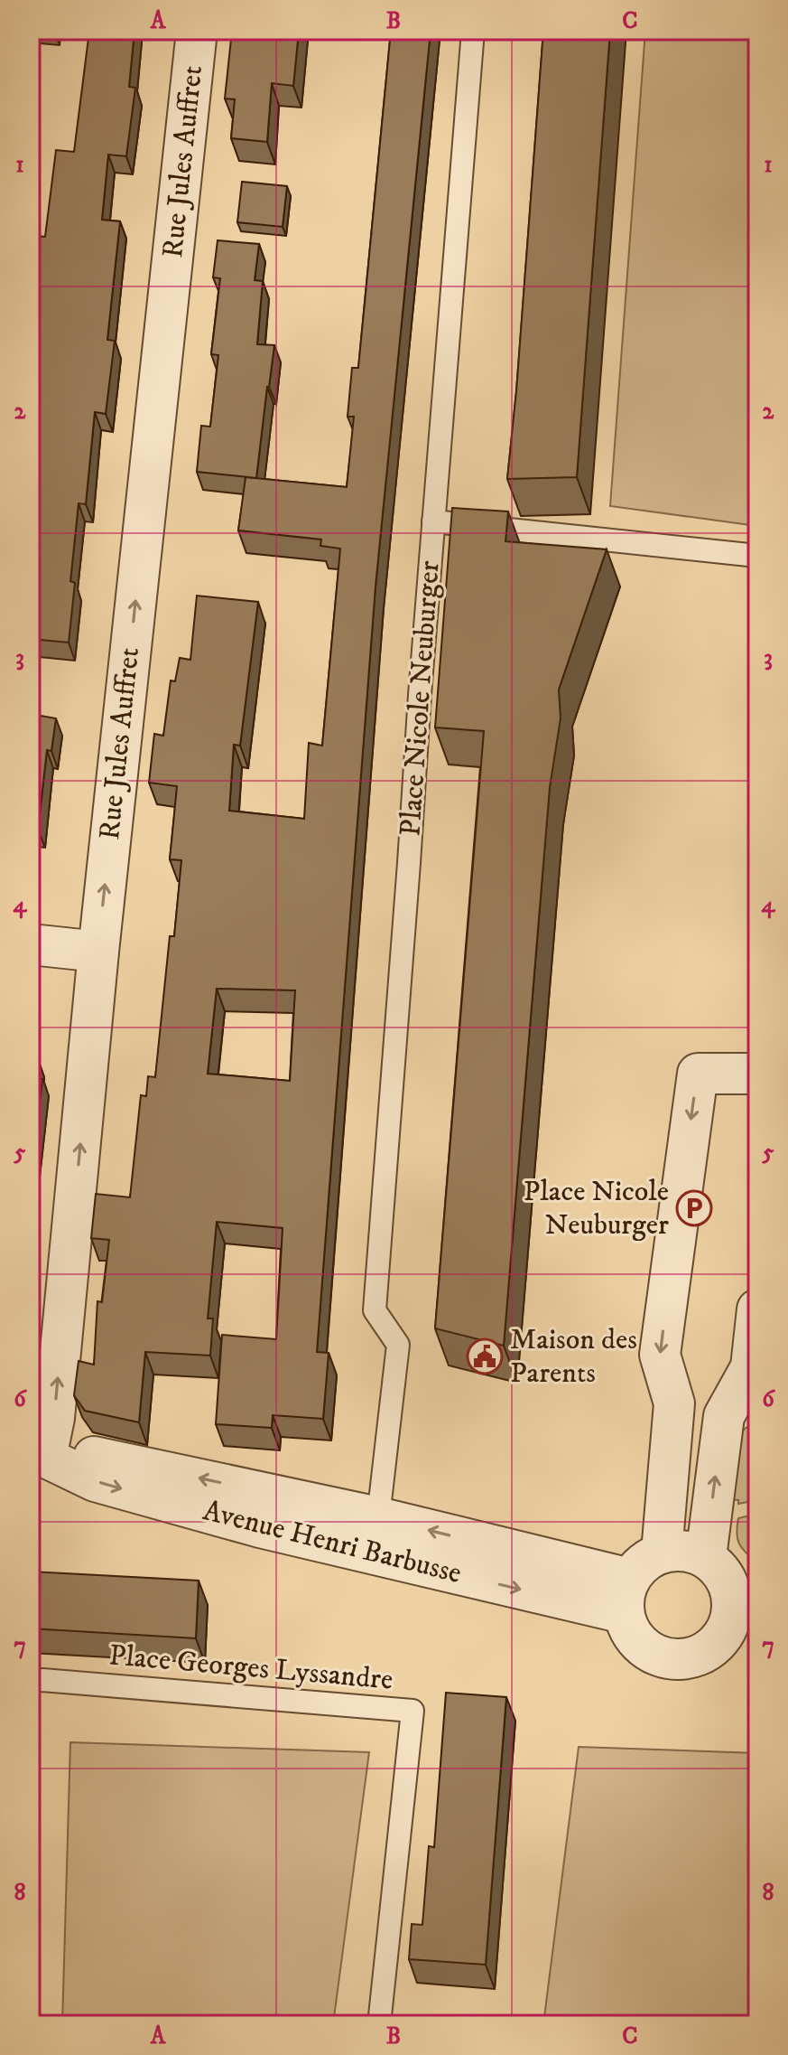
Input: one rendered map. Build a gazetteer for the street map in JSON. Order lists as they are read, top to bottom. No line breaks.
{"streets":{"street":["Rue Jules Auffret","Avenue Henri Barbusse"],"lane":["Place Nicole Neuburger","Place Georges Lyssandre"]},"crossings":[["Rue Jules Auffret","Avenue Henri Barbusse"],["Place Nicole Neuburger","Avenue Henri Barbusse"]],"one_way":["Rue Jules Auffret"],"places":{"parking":["Place Nicole Neuburger"],"public building":["Maison des Parents"]},"grid":{"columns":["A","B","C"],"rows":["1","2","3","4","5","6","7","8"]}}
